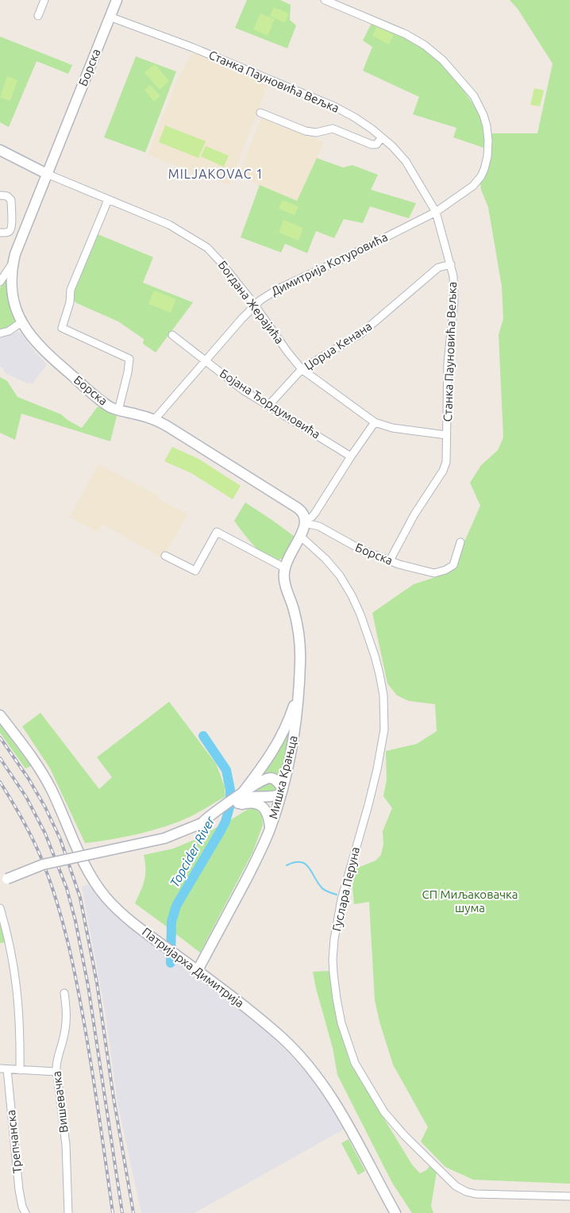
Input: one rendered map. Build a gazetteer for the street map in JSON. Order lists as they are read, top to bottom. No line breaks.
{"streets":{"main road":["Борска","Мишка Крањца","Патријарха Димитрија"],"street":["Станка Пауновића Вељка","Димитрија Котуровића","Богдана Жерајића","Џорџа Кенана","Бојана Ђордумовића","Гуслара Перуна","Вишевачка","Трепчанска"]},"crossings":[["Борска","Станка Пауновића Вељка"],["Борска","Димитрија Котуровића"],["Борска","Богдана Жерајића"],["Борска","Мишка Крањца"],["Станка Пауновића Вељка","Димитрија Котуровића"],["Станка Пауновића Вељка","Богдана Жерајића"],["Станка Пауновића Вељка","Џорџа Кенана"],["Димитрија Котуровића","Богдана Жерајића"],["Димитрија Котуровића","Бојана Ђордумовића"],["Богдана Жерајића","Џорџа Кенана"],["Богдана Жерајића","Мишка Крањца"],["Џорџа Кенана","Бојана Ђордумовића"],["Бојана Ђордумовића","Мишка Крањца"],["Мишка Крањца","Гуслара Перуна"],["Мишка Крањца","Патријарха Димитрија"]],"districts":["MILJAKOVAC 1"],"water":["Topcider River"],"parks":["СП Миљаковачка шума"]}
